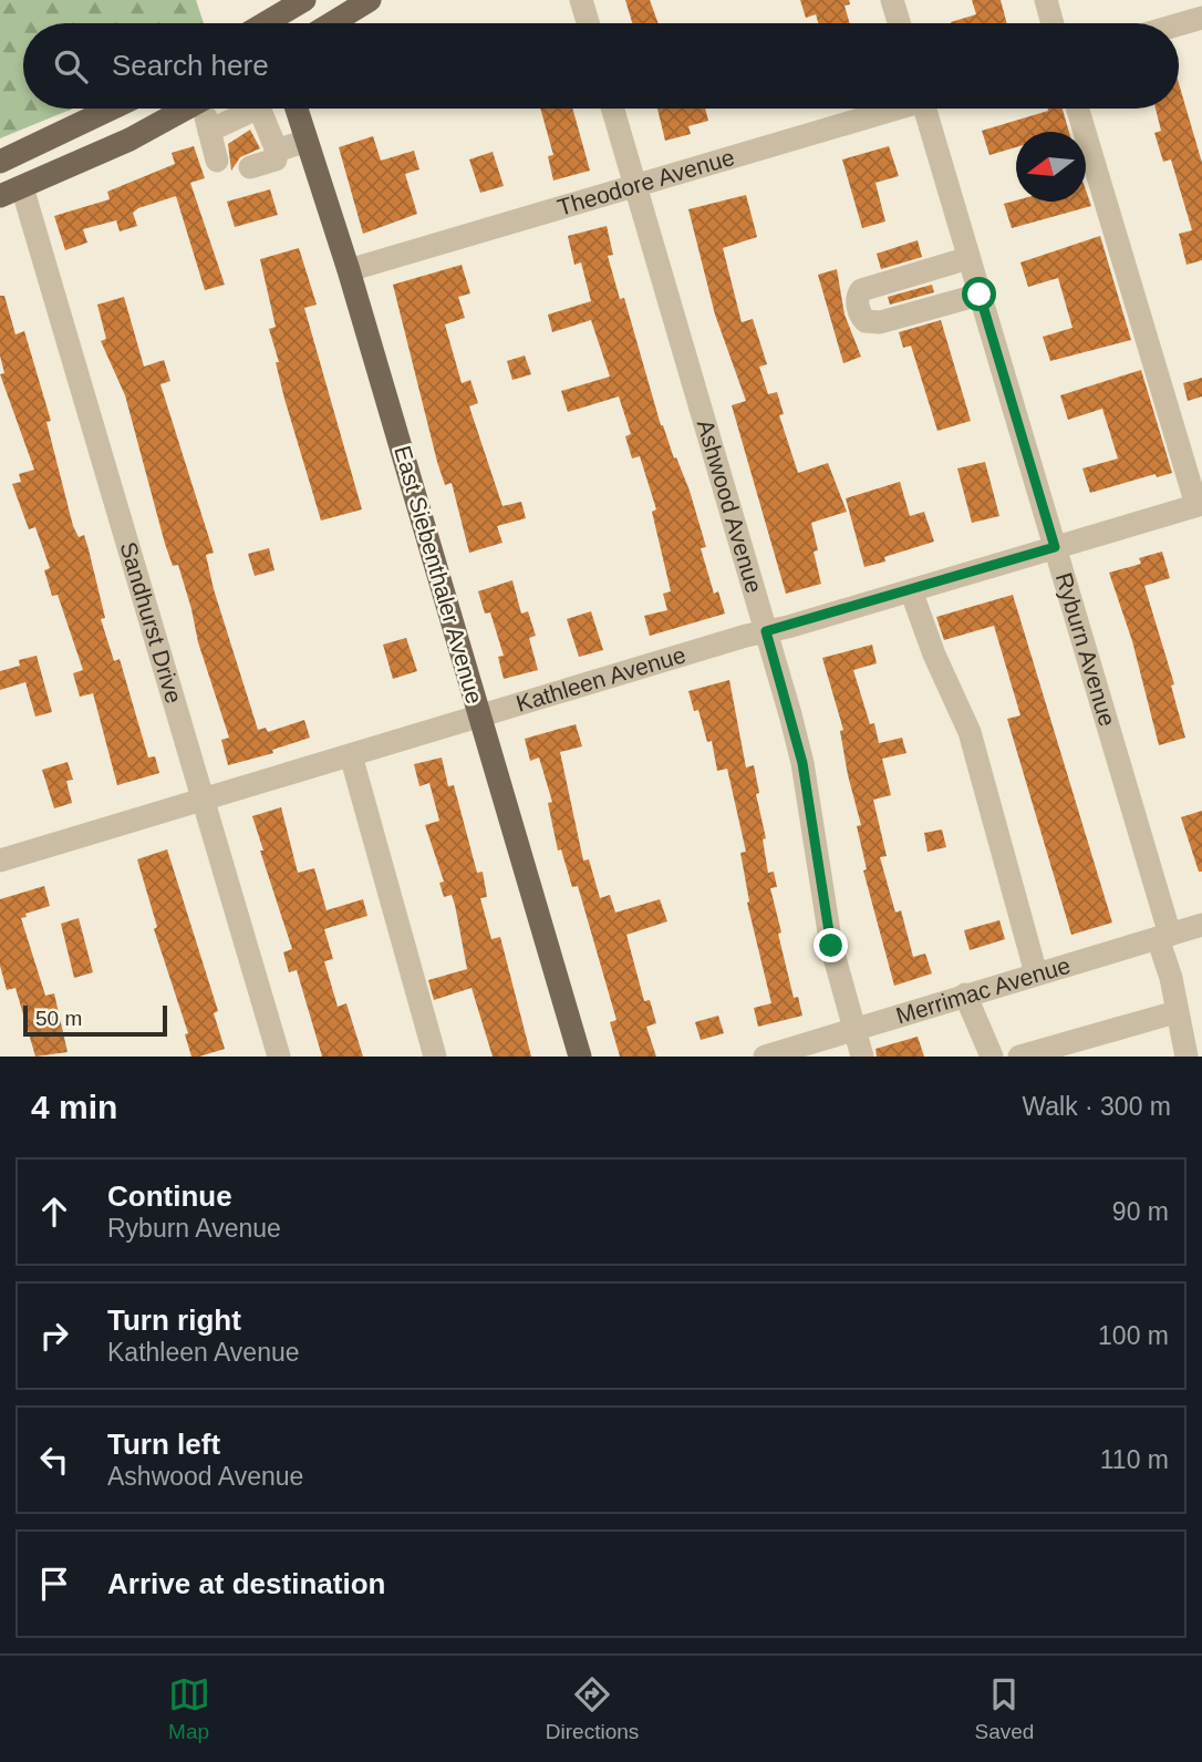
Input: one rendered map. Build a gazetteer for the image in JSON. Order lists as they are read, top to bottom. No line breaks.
{"streets":{"main road":["East Siebenthaler Avenue"],"street":["Theodore Avenue","Ashwood Avenue","Sandhurst Drive","Ryburn Avenue","Kathleen Avenue","Merrimac Avenue"]},"crossings":[["Theodore Avenue","Ashwood Avenue"],["Theodore Avenue","East Siebenthaler Avenue"],["Ashwood Avenue","Kathleen Avenue"],["Ashwood Avenue","Merrimac Avenue"],["East Siebenthaler Avenue","Kathleen Avenue"],["Sandhurst Drive","Kathleen Avenue"],["Ryburn Avenue","Kathleen Avenue"],["Ryburn Avenue","Merrimac Avenue"]],"scale_bar":"50 m","north":"left","page":{"search":"Search here","scale":"50 m","heading":["4 min","Walk · 300 m"],"list":[["Continue","Ryburn Avenue","90 m"],["Turn right","Kathleen Avenue","100 m"],["Turn left","Ashwood Avenue","110 m"],"Arrive at destination"],"nav":["Map","Directions","Saved"]}}
